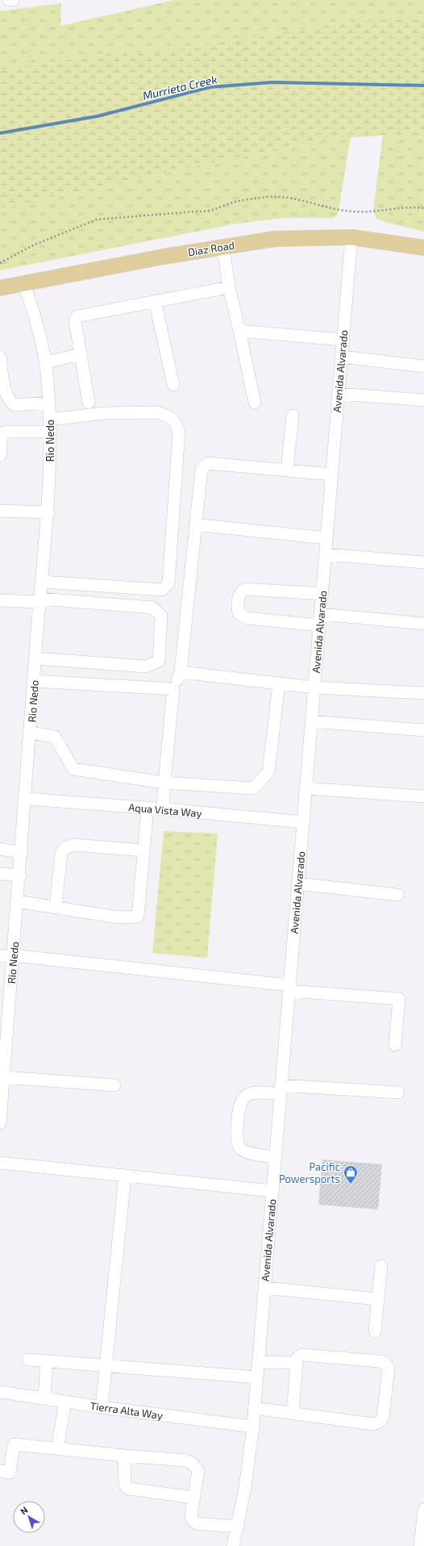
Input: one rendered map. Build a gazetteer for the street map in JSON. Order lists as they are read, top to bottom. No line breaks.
{"streets":{"main road":["Diaz Road"],"street":["Avenida Alvarado","Rio Nedo","Aqua Vista Way","Tierra Alta Way"]},"crossings":[["Diaz Road","Avenida Alvarado"],["Diaz Road","Rio Nedo"],["Avenida Alvarado","Aqua Vista Way"],["Avenida Alvarado","Tierra Alta Way"],["Rio Nedo","Aqua Vista Way"]],"water":["Murrieta Creek"],"places":{"shop":["Pacific Powersports"]},"north":"top left"}
